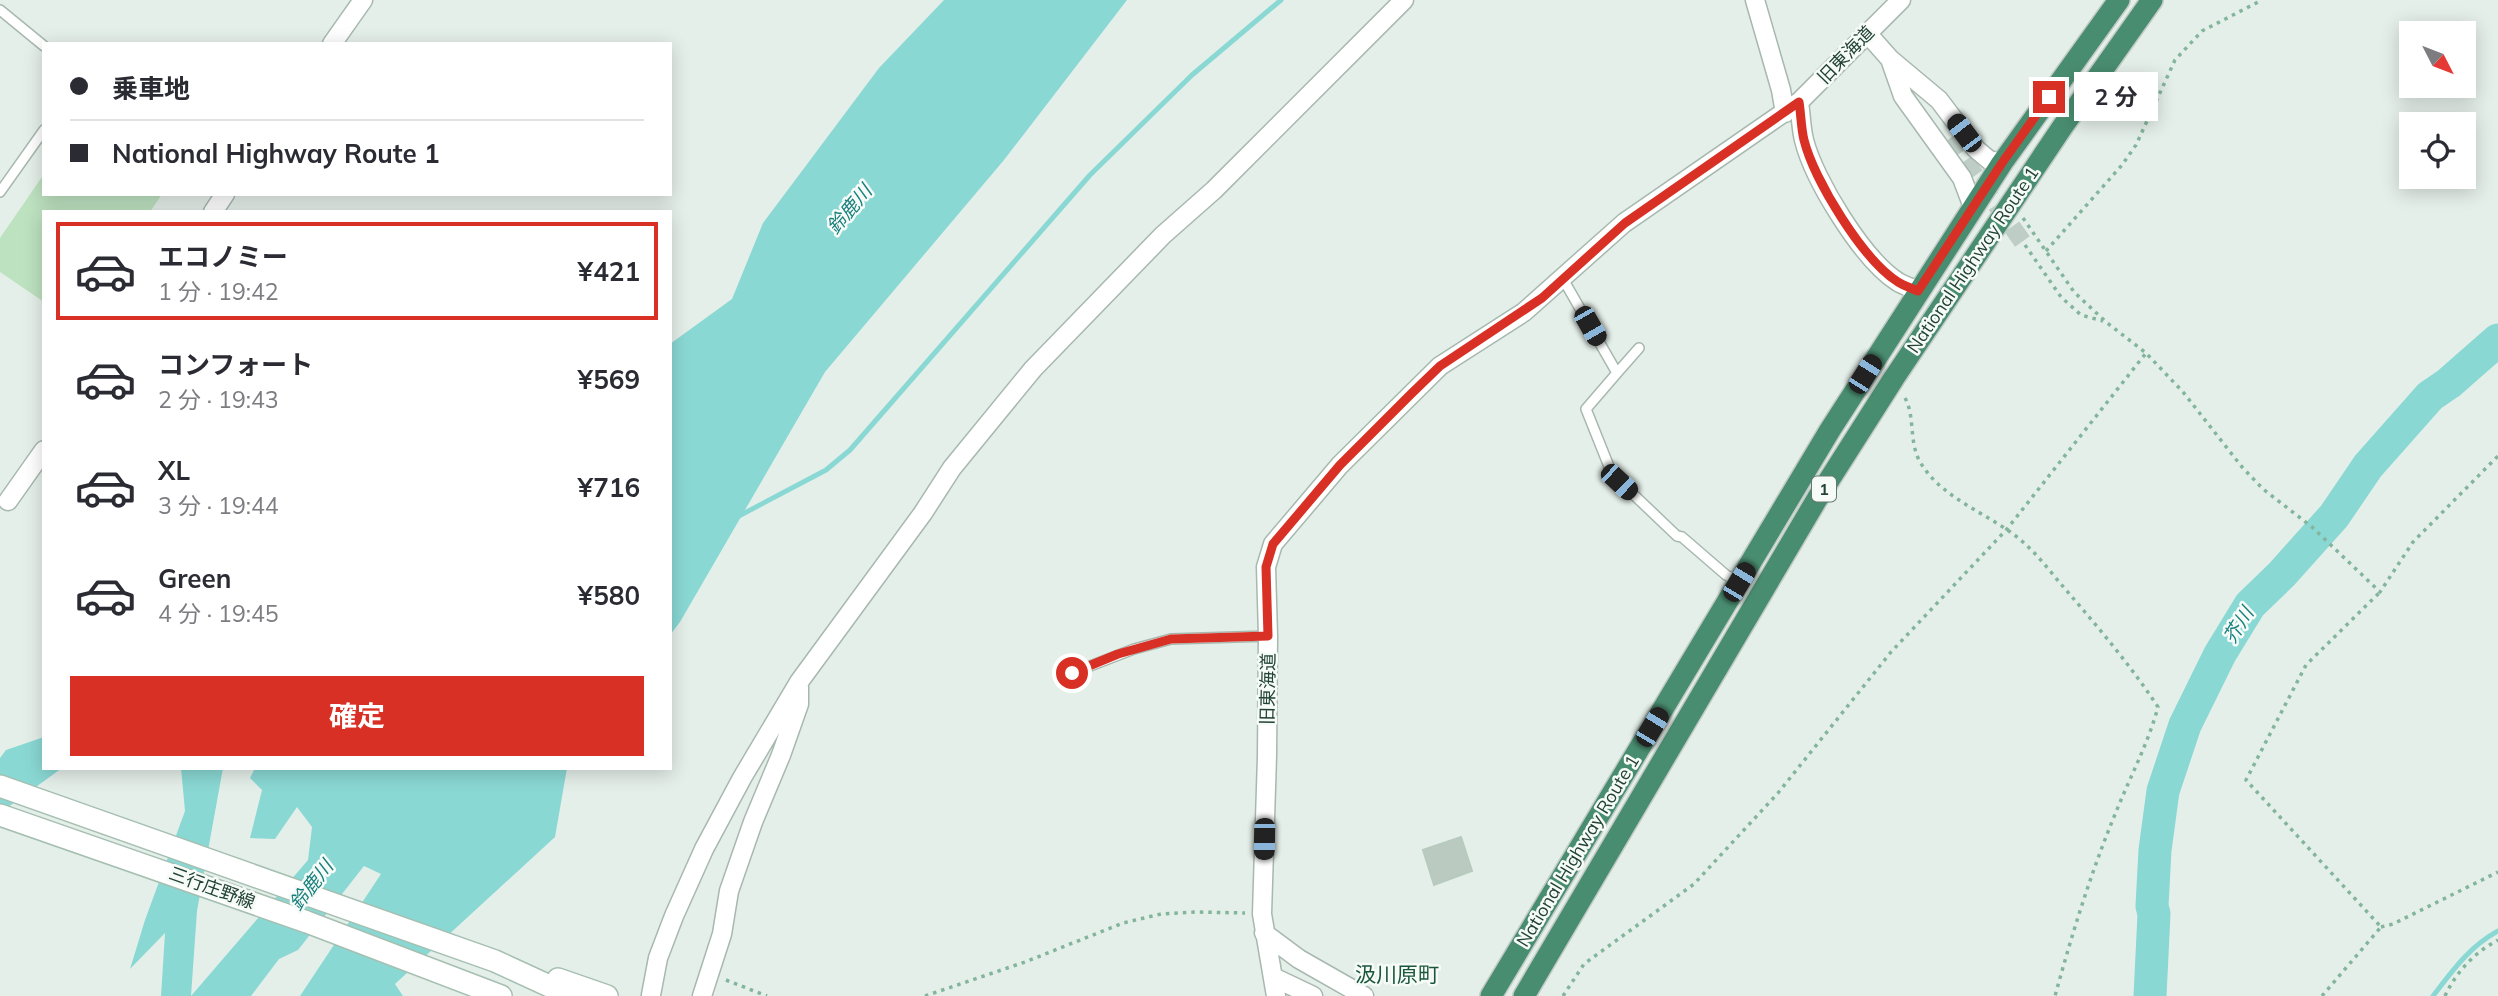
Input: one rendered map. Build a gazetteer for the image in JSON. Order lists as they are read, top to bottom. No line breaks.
{"streets":{"highway":["National Highway Route 1","1"],"main road":["三行庄野線"],"street":["旧東海道"]},"districts":["汲川原町"],"water":["鈴鹿川","芥川"],"north":"bottom right","page":{"banner":["乗車地","National Highway Route 1"],"bubble":"2 分","list":[{"name":"エコノミー","note":"1 分 · 19:42","value":"¥421"},{"name":"コンフォート","note":"2 分 · 19:43","value":"¥569"},{"name":"XL","note":"3 分 · 19:44","value":"¥716"},{"name":"Green","note":"4 分 · 19:45","value":"¥580"}],"buttons":"確定"}}
